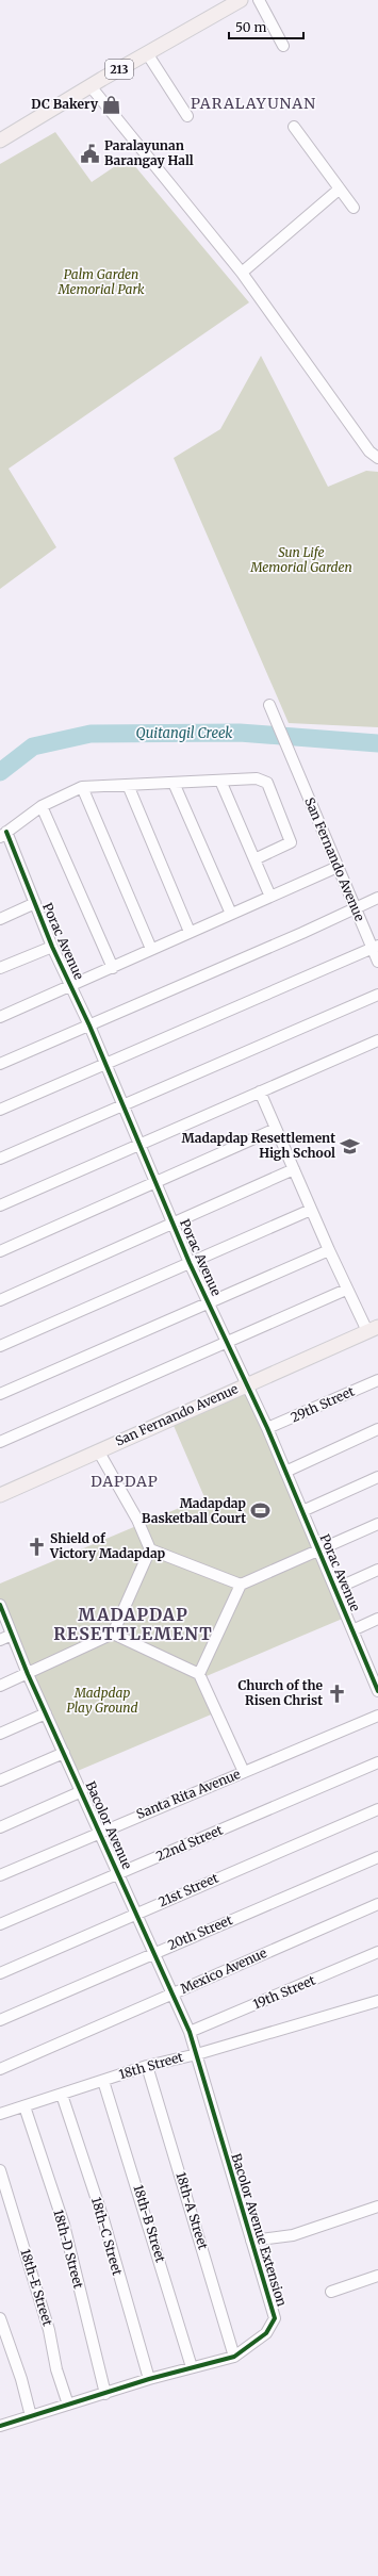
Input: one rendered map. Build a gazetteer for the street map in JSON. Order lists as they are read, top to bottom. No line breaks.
{"streets":{"main road":["213","San Fernando Avenue"],"street":["Porac Avenue","29th Street","Santa Rita Avenue","Bacolor Avenue","22nd Street","21st Street","20th Street","Mexico Avenue","19th Street","18th Street","18th-A Street","18th-B Street","Bacolor Avenue Extension","18th-C Street","18th-D Street","18th-E Street"]},"crossings":[["San Fernando Avenue","Porac Avenue"],["Porac Avenue","29th Street"],["Santa Rita Avenue","Bacolor Avenue"],["Bacolor Avenue","22nd Street"],["Bacolor Avenue","21st Street"],["Bacolor Avenue","20th Street"],["Bacolor Avenue","Mexico Avenue"],["Bacolor Avenue","19th Street"],["Bacolor Avenue","18th Street"],["Bacolor Avenue","Bacolor Avenue Extension"],["18th Street","18th-A Street"],["18th Street","18th-B Street"],["18th Street","Bacolor Avenue Extension"],["18th Street","18th-C Street"],["18th Street","18th-D Street"],["18th-A Street","Bacolor Avenue Extension"],["18th-B Street","Bacolor Avenue Extension"],["Bacolor Avenue Extension","18th-C Street"],["Bacolor Avenue Extension","18th-D Street"],["Bacolor Avenue Extension","18th-E Street"]],"districts":["PARALAYUNAN","DAPDAP","MADAPDAP RESETTLEMENT"],"water":["Quitangil Creek"],"parks":["Palm Garden Memorial Park","Sun Life Memorial Garden","Madpdap Play Ground"],"places":{"shop":["DC Bakery"],"public building":["Paralayunan Barangay Hall"],"school or university":["Madapdap Resettlement High School"],"sports":["Madapdap Basketball Court"],"church":["Shield of Victory Madapdap","Church of the Risen Christ"]},"scale_bar":"50 m"}
